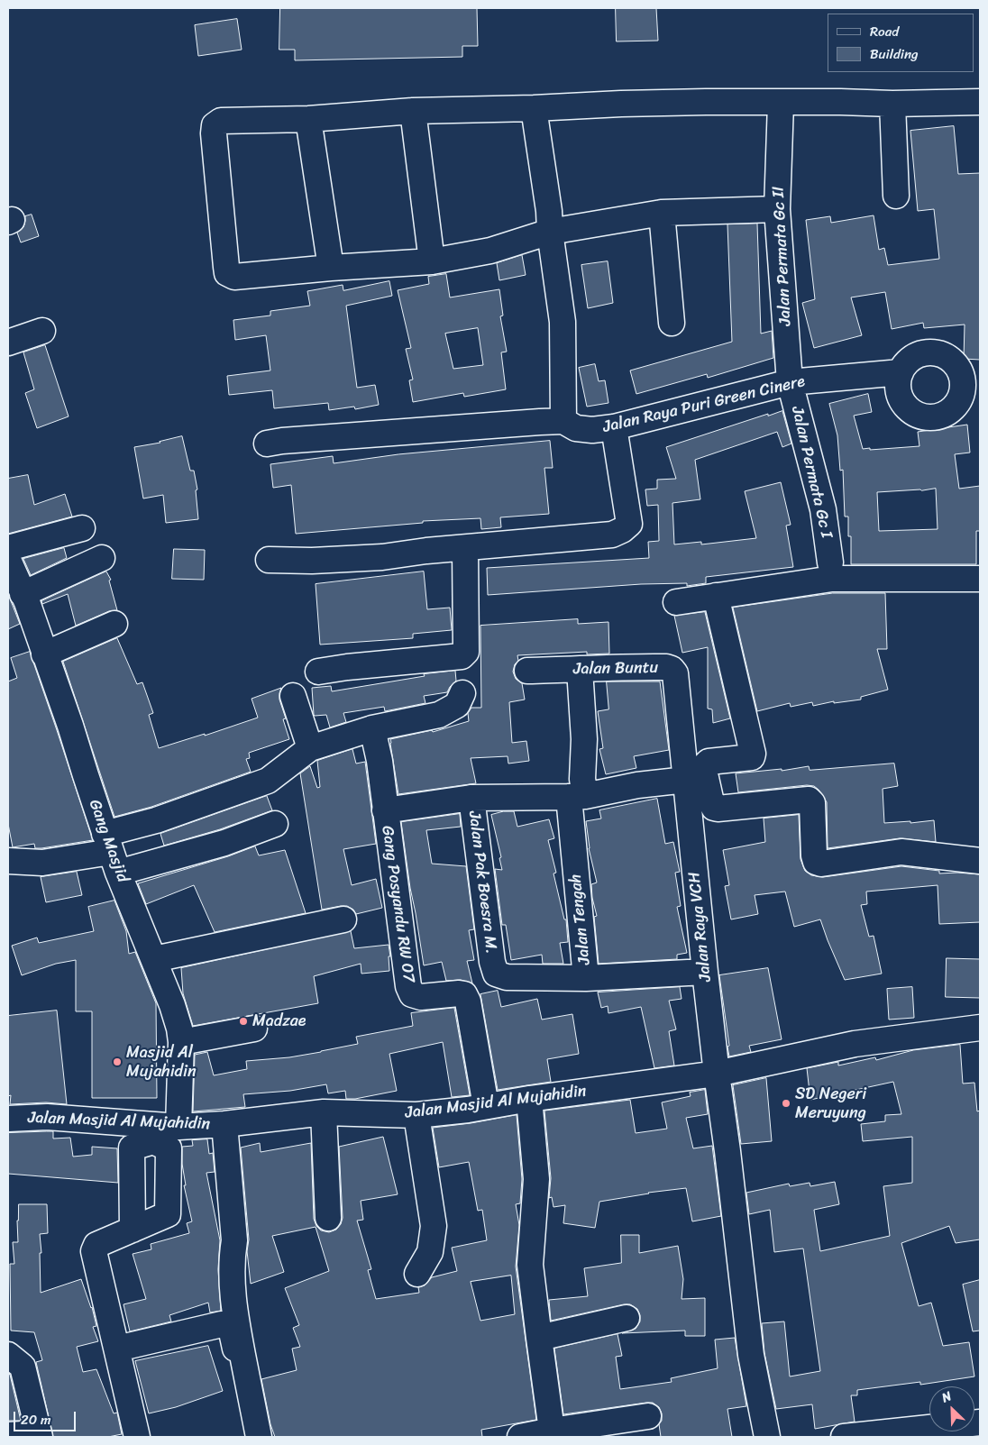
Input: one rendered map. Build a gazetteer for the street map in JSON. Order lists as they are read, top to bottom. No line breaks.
{"streets":{"street":["Jalan Permata Gc II","Jalan Raya Puri Green Cinere","Jalan Permata Gc I","Jalan Buntu","Gang Masjid","Jalan Pak Boesra M.","Gang Posyandu RW 07","Jalan Tengah","Jalan Raya VCH","Jalan Masjid Al Mujahidin"]},"crossings":[["Jalan Permata Gc II","Jalan Raya Puri Green Cinere"],["Jalan Permata Gc II","Jalan Permata Gc I"],["Jalan Raya Puri Green Cinere","Jalan Permata Gc I"],["Jalan Buntu","Jalan Pak Boesra M."],["Jalan Buntu","Jalan Tengah"],["Jalan Buntu","Jalan Raya VCH"],["Gang Masjid","Jalan Masjid Al Mujahidin"],["Jalan Pak Boesra M.","Jalan Tengah"],["Jalan Pak Boesra M.","Jalan Raya VCH"],["Gang Posyandu RW 07","Jalan Masjid Al Mujahidin"],["Jalan Tengah","Jalan Raya VCH"],["Jalan Raya VCH","Jalan Masjid Al Mujahidin"]],"places":["Madzae","Masjid Al Mujahidin","SD Negeri Meruyung"],"legend":["Road","Building"],"scale_bar":"20 m","north":"top left"}
